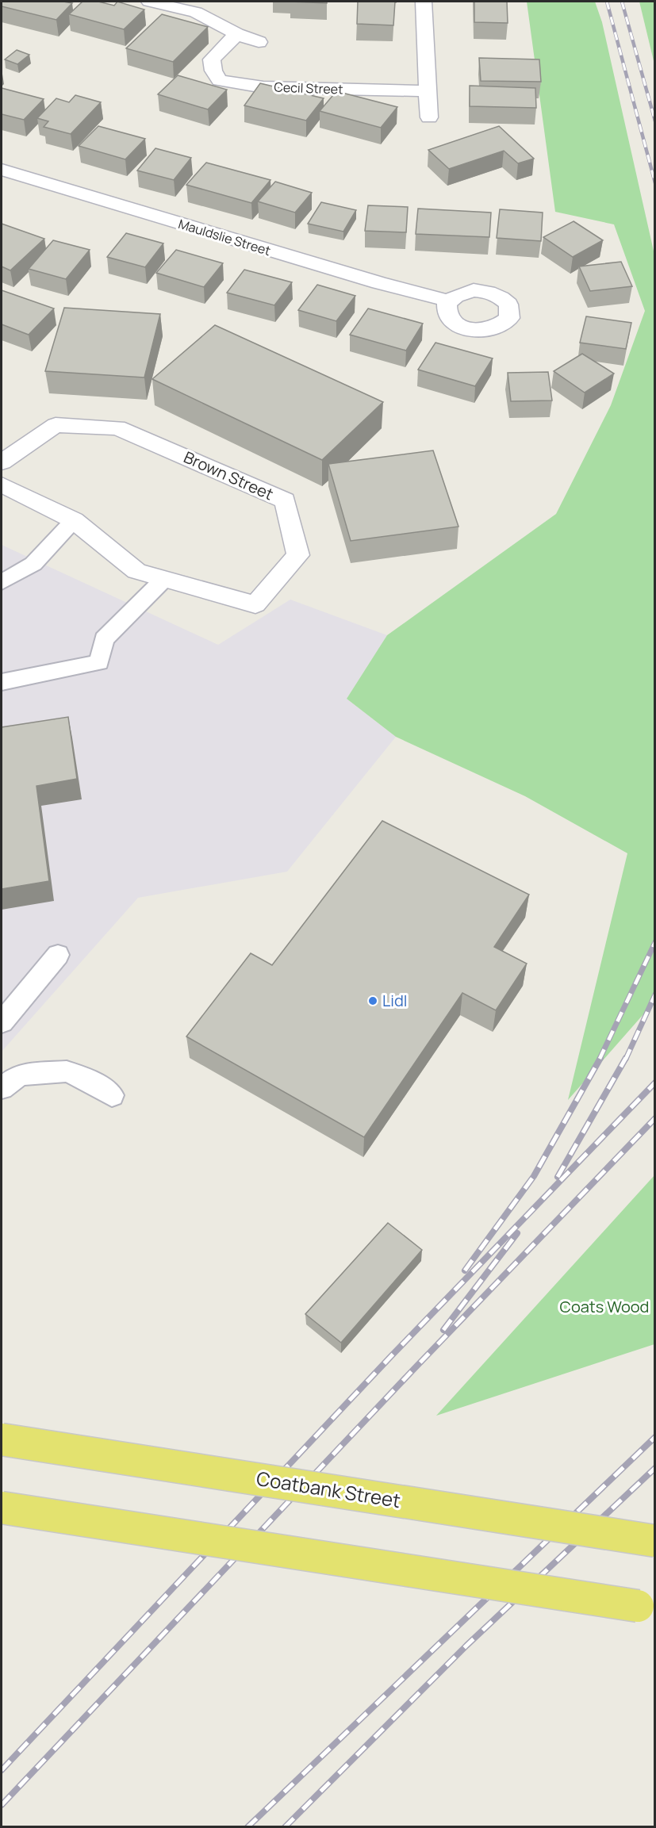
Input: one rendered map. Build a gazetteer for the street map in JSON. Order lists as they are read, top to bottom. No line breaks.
{"streets":{"main road":["Coatbank Street"],"street":["Cecil Street","Mauldslie Street","Brown Street"]},"parks":["Coats Wood"],"places":["Lidl"]}
